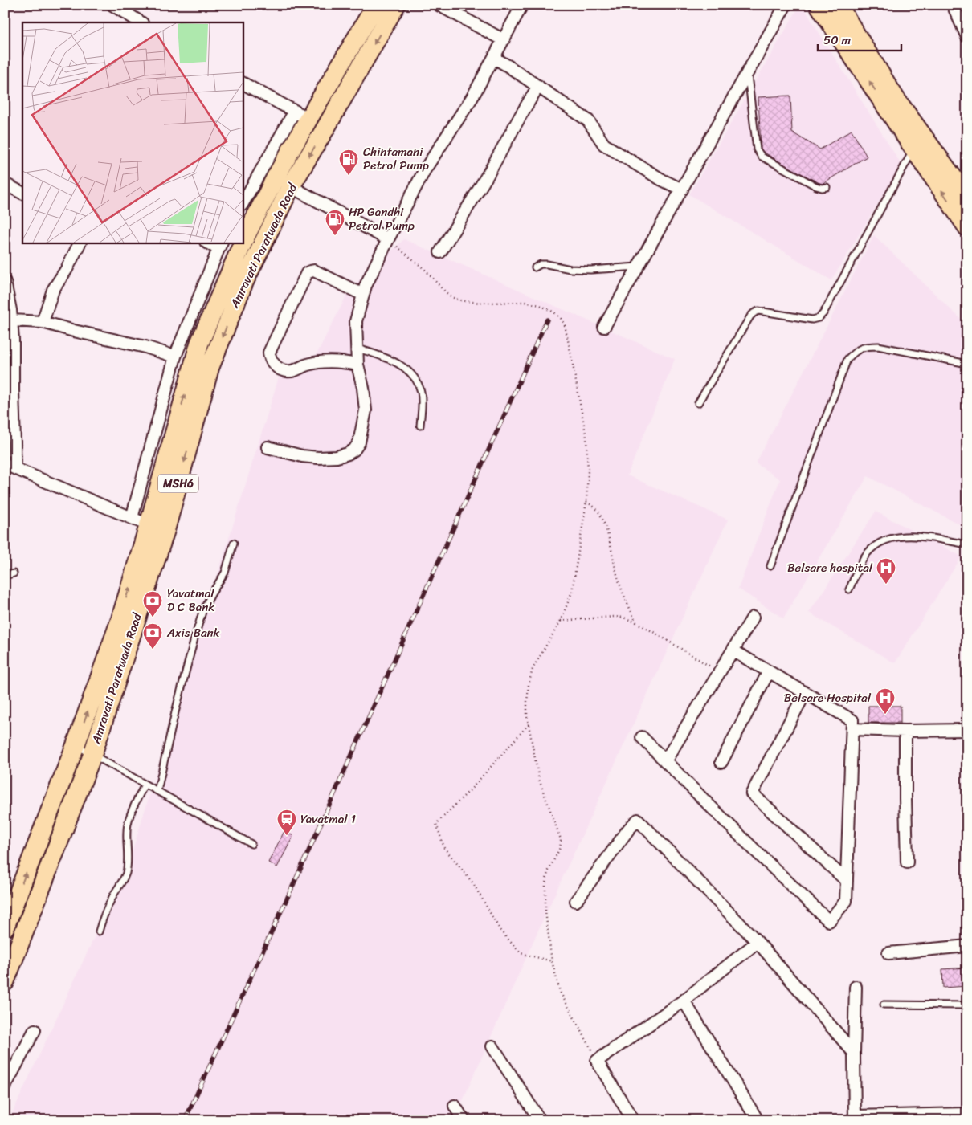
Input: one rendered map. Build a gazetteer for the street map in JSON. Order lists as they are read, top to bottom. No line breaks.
{"streets":{"main road":["Amravati Paratwada Road","MSH6"]},"places":{"fuel station":["Chintamani Petrol Pump","HP Gandhi Petrol Pump"],"hospital":["Belsare hospital","Belsare Hospital"],"bank":["Yavatmal D C Bank","Axis Bank"],"station":["Yavatmal 1"]},"scale_bar":"50 m"}
